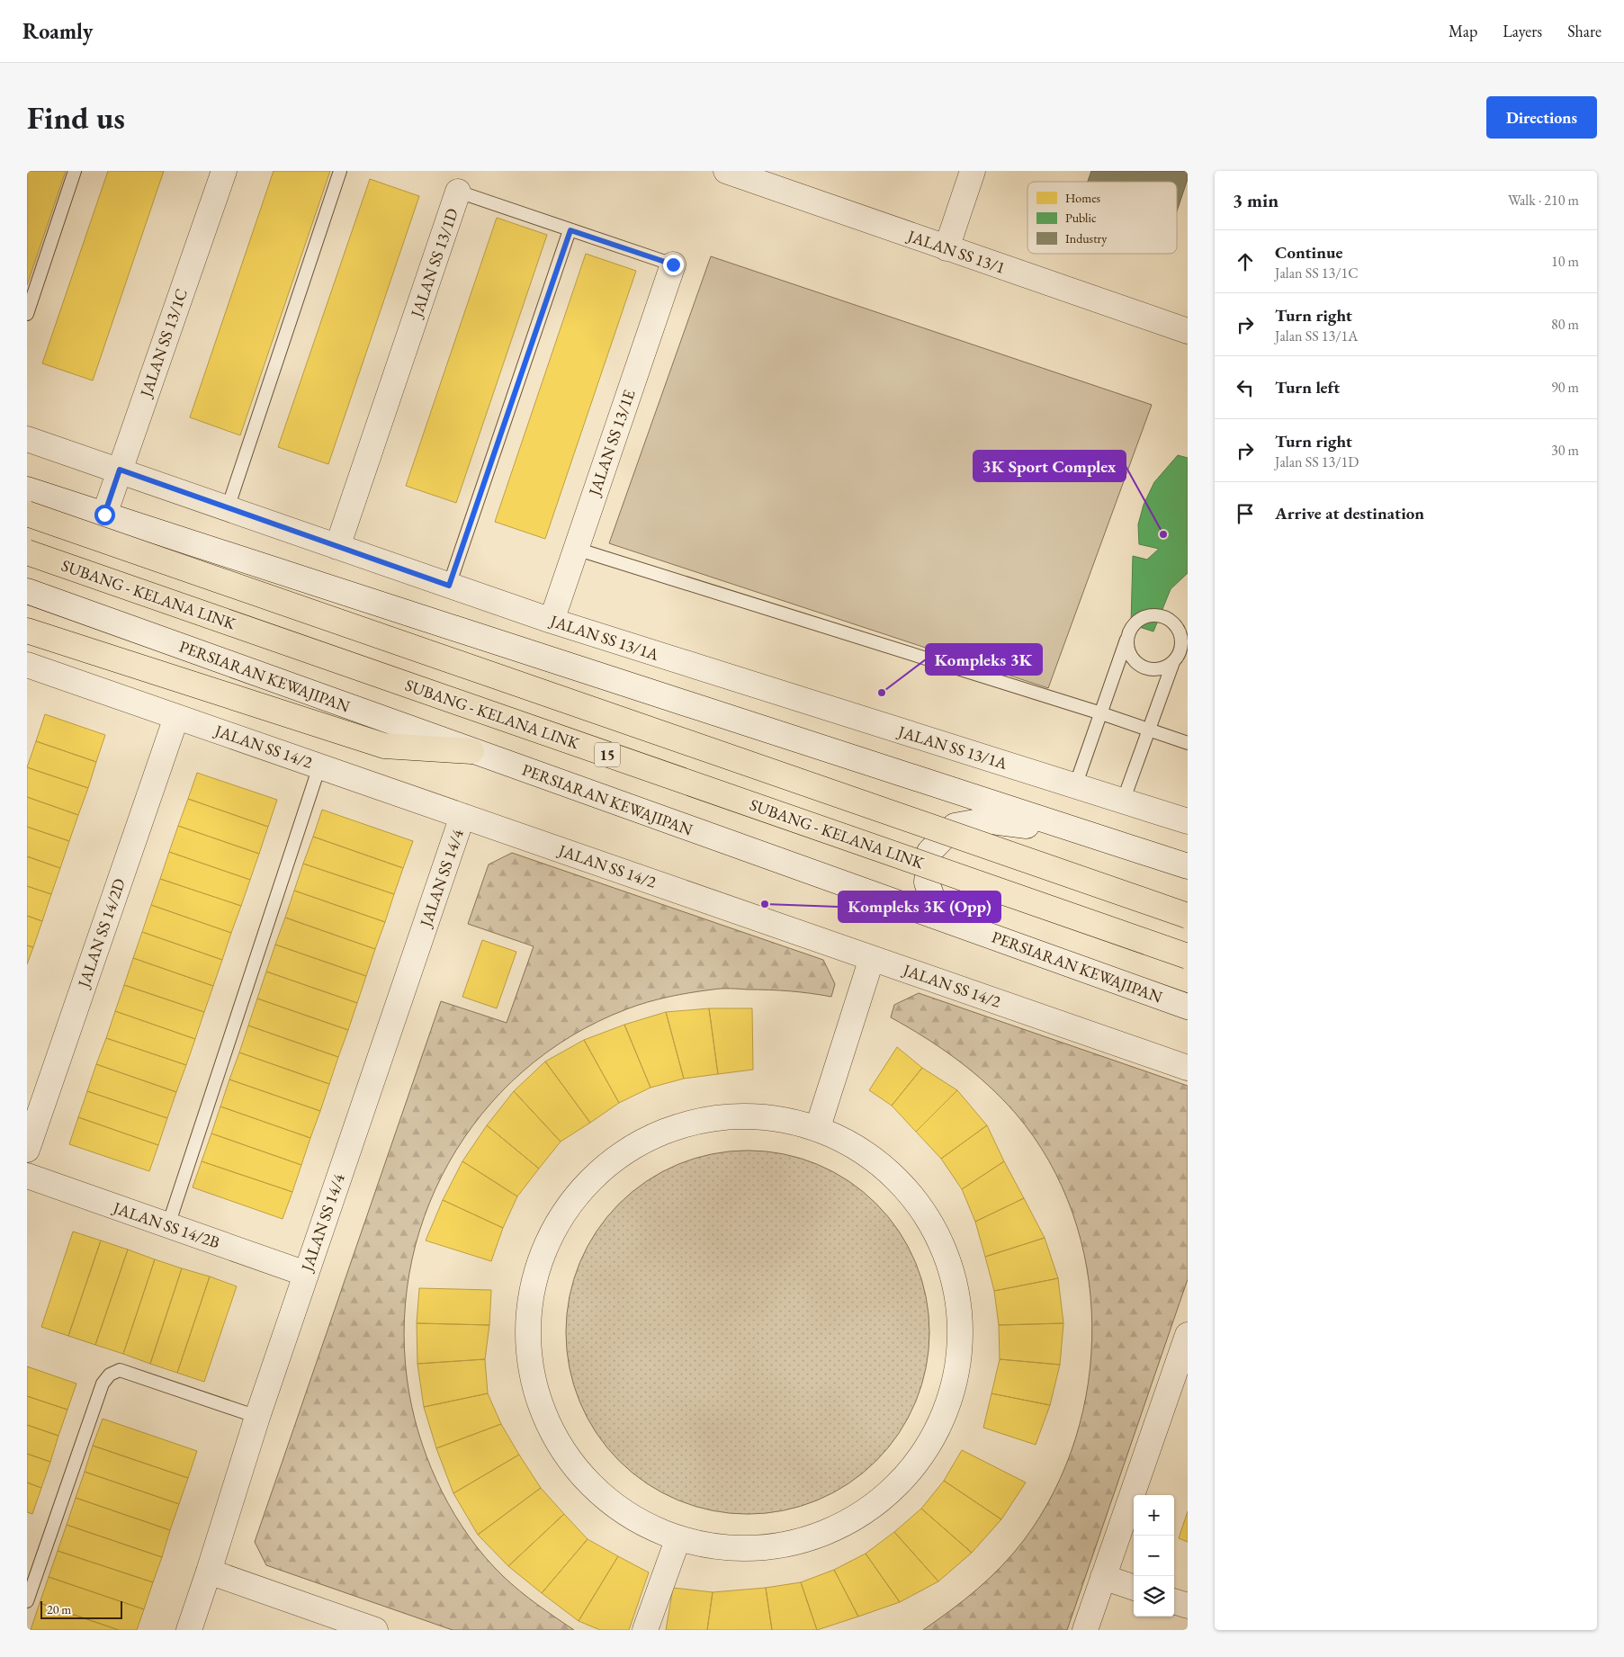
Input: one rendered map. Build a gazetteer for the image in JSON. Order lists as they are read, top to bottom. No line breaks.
{"streets":{"main road":["SUBANG - KELANA LINK","15"],"street":["JALAN SS 13/1","JALAN SS 13/1D","JALAN SS 13/1C","JALAN SS 13/1E","JALAN SS 13/1A","PERSIARAN KEWAJIPAN","JALAN SS 14/2","JALAN SS 14/4","JALAN SS 14/2D","JALAN SS 14/2B"]},"crossings":[["JALAN SS 13/1D","JALAN SS 13/1E"],["JALAN SS 13/1D","JALAN SS 13/1A"],["JALAN SS 13/1C","JALAN SS 13/1A"],["JALAN SS 13/1E","JALAN SS 13/1A"],["JALAN SS 14/2","JALAN SS 14/4"],["JALAN SS 14/2","JALAN SS 14/2D"],["JALAN SS 14/4","JALAN SS 14/2B"]],"places":["3K Sport Complex","Kompleks 3K","Kompleks 3K (Opp)"],"legend":["Homes","Public","Industry"],"scale_bar":"20 m","page":{"header":"Roamly","nav":["Map","Layers","Share"],"buttons":"Directions","title":"Find us","heading":["3 min","Walk · 210 m"],"list":[["Continue","Jalan SS 13/1C","10 m"],["Turn right","Jalan SS 13/1A","80 m"],["Turn left","90 m"],["Turn right","Jalan SS 13/1D","30 m"],"Arrive at destination"],"map_buttons":["+","−"],"scale":"20 m"}}
